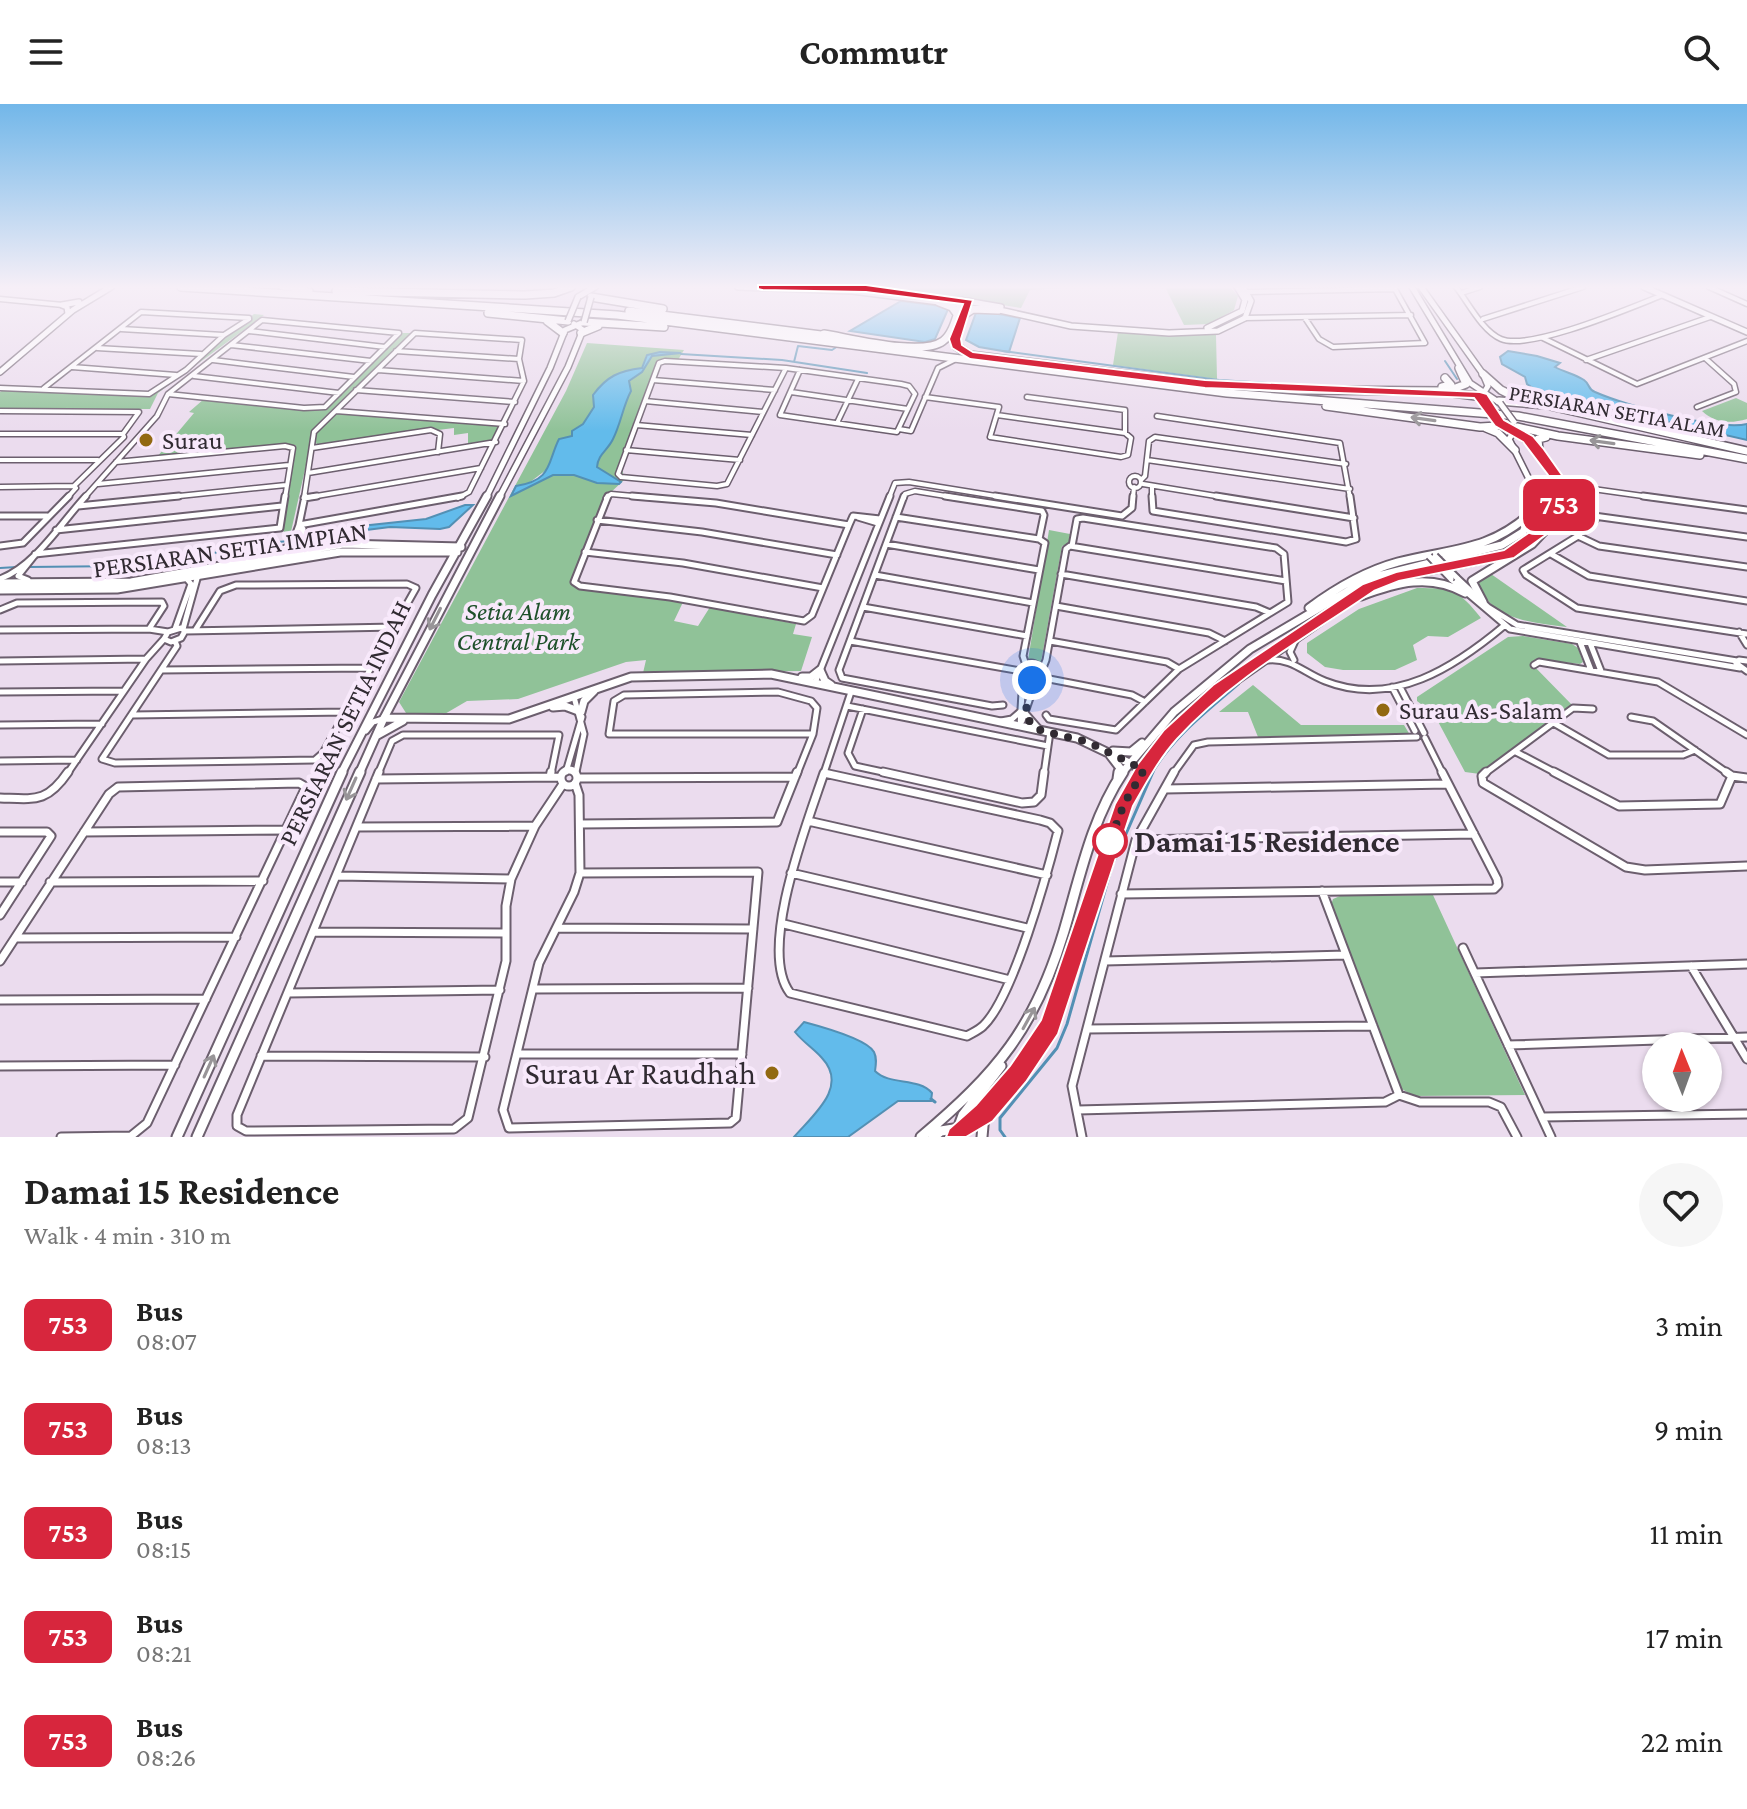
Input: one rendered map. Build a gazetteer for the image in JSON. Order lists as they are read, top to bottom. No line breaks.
{"streets":{"highway":["PERSIARAN SETIA ALAM"],"street":["PERSIARAN SETIA IMPIAN","PERSIARAN SETIA INDAH"]},"crossings":[["PERSIARAN SETIA IMPIAN","PERSIARAN SETIA INDAH"]],"parks":["Setia Alam Central Park"],"places":["Surau","Surau As-Salam","Damai 15 Residence","Surau Ar Raudhah"],"lines":["bus line 753"],"north":"top","page":{"header":"Commutr","on_map":"753","heading":["Damai 15 Residence","Walk · 4 min · 310 m"],"list":[{"mark":"753","name":"Bus","note":"08:07","value":"3 min"},{"mark":"753","name":"Bus","note":"08:13","value":"9 min"},{"mark":"753","name":"Bus","note":"08:15","value":"11 min"},{"mark":"753","name":"Bus","note":"08:21","value":"17 min"},{"mark":"753","name":"Bus","note":"08:26","value":"22 min"}]}}
